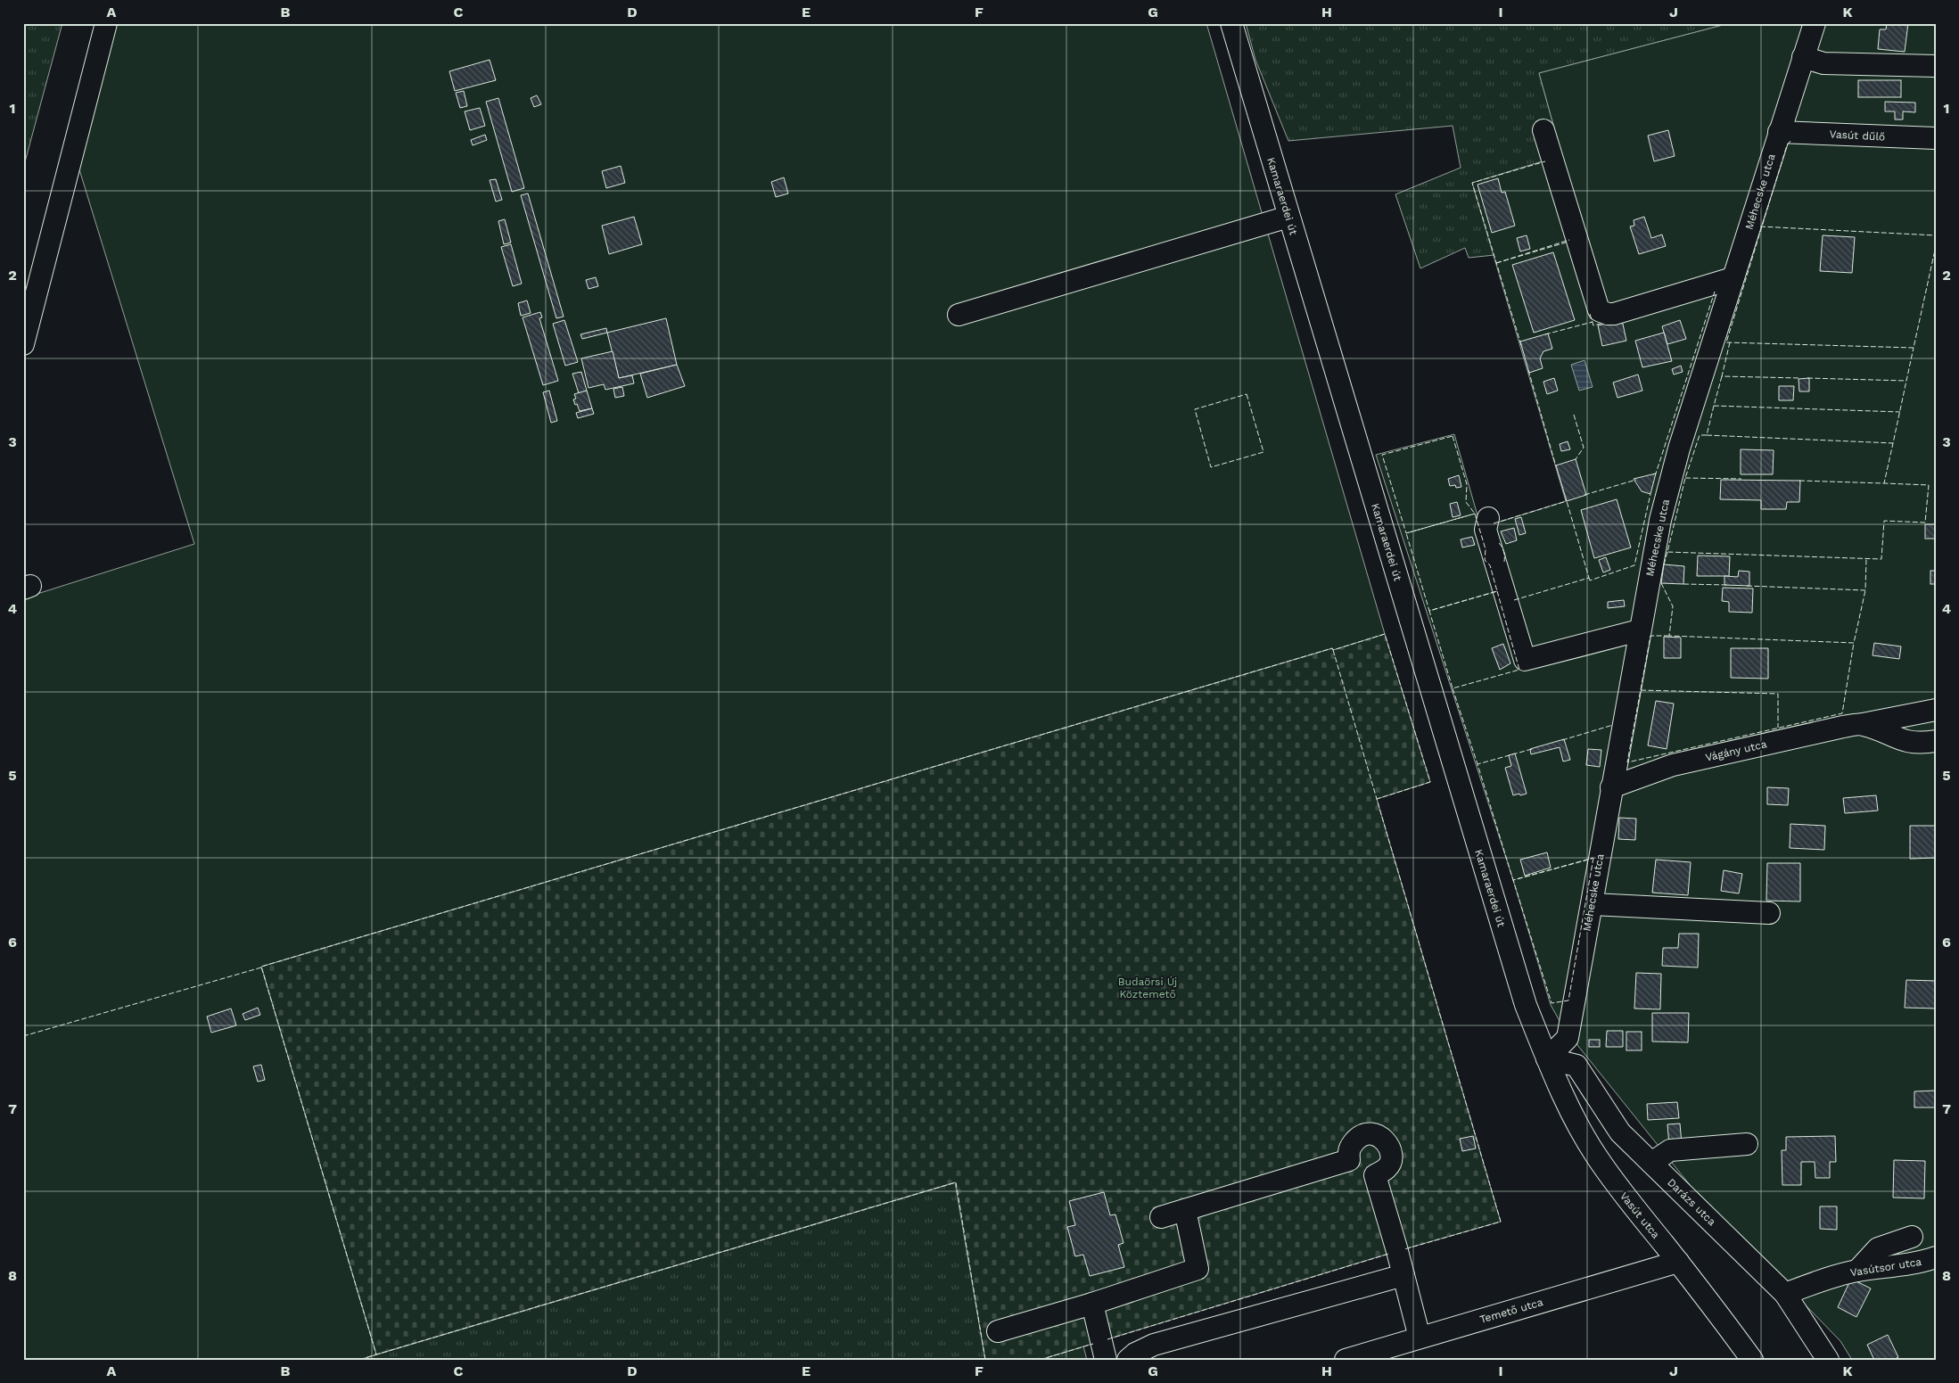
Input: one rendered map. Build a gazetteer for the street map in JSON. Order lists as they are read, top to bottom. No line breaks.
{"streets":{"street":["Vasút dűlő","Méhecske utca","Kamaraerdei út","Vágány utca","Darázs utca","Vasút utca","Vasútsor utca","Temető utca"]},"crossings":[["Vasút dűlő","Méhecske utca"],["Méhecske utca","Kamaraerdei út"],["Méhecske utca","Vágány utca"],["Méhecske utca","Darázs utca"],["Méhecske utca","Vasút utca"],["Kamaraerdei út","Darázs utca"],["Kamaraerdei út","Vasút utca"],["Darázs utca","Vasút utca"],["Darázs utca","Vasútsor utca"],["Vasút utca","Temető utca"]],"parks":["Budaörsi Új Köztemető"],"grid":{"columns":["A","B","C","D","E","F","G","H","I","J","K"],"rows":["1","2","3","4","5","6","7","8"]}}
